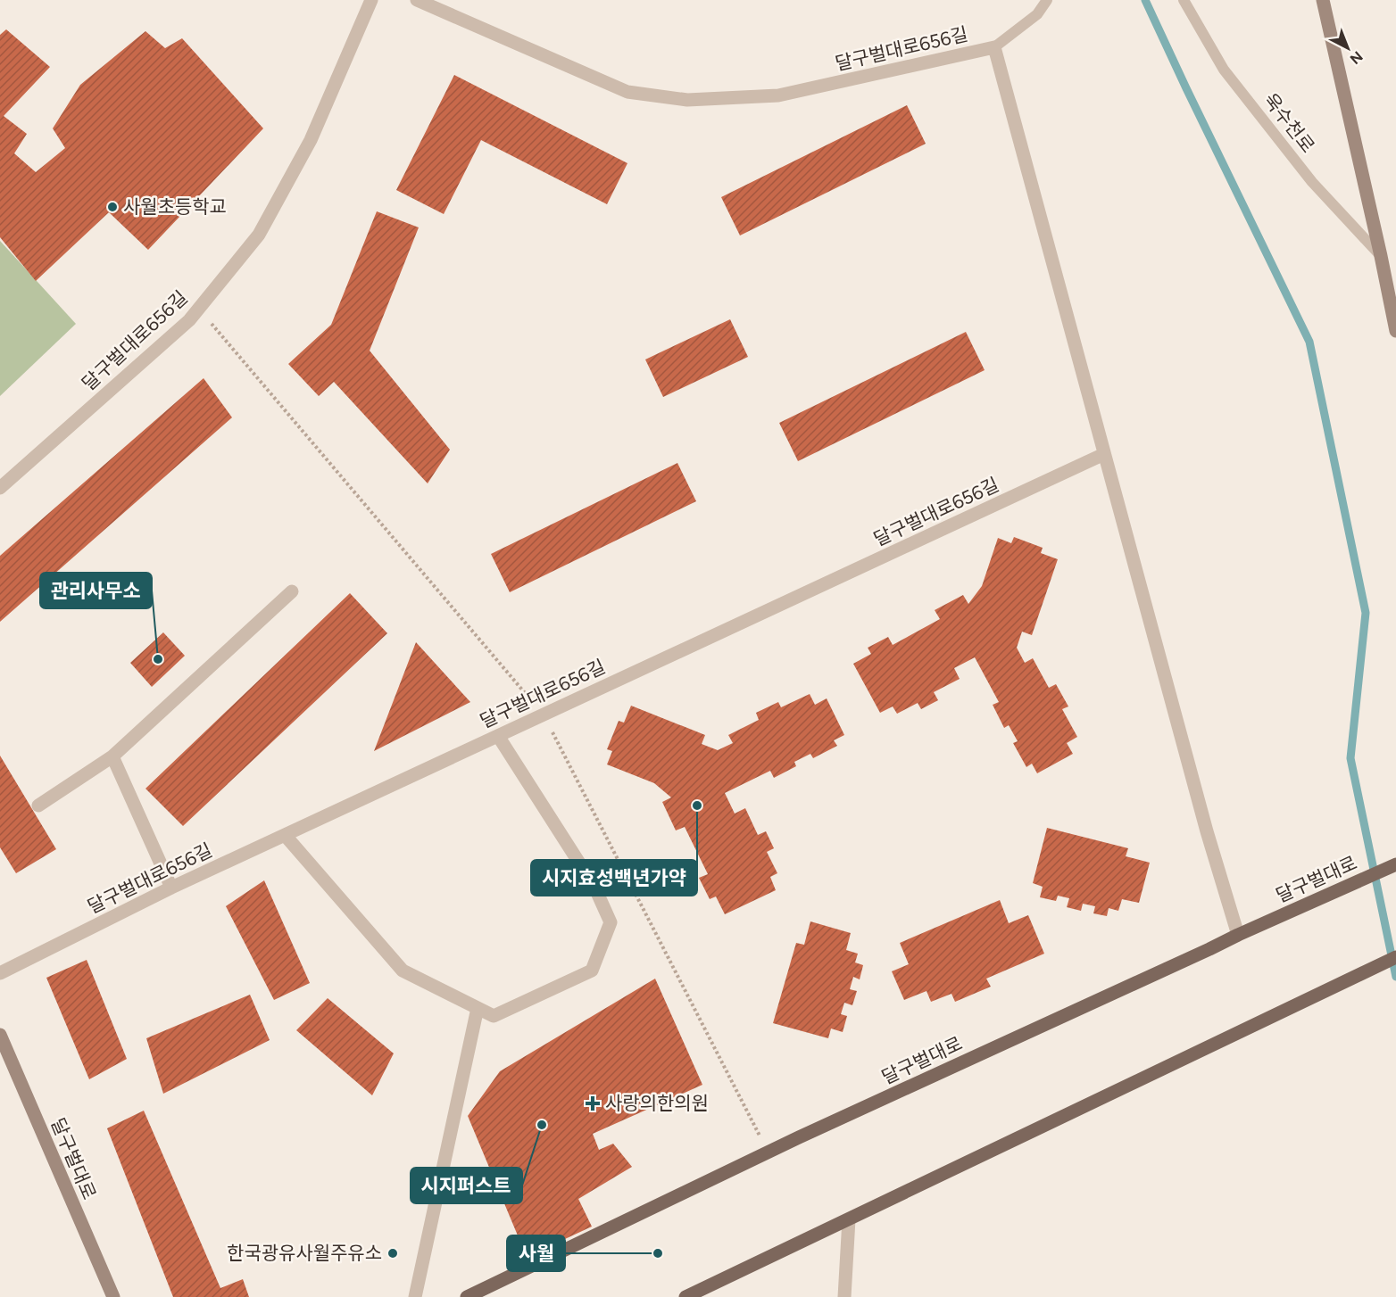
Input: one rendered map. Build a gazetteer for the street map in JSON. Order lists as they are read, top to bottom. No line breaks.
{"streets":{"main road":["달구벌대로"],"street":["달구벌대로656길"],"lane":["욱수천로"]},"crossings":[["달구벌대로656길","달구벌대로"]],"places":{"other":["사월초등학교","관리사무소","시지효성백년가약","시지퍼스트","한국광유사월주유소","사월"],"health":["사랑의한의원"]},"north":"bottom right"}
